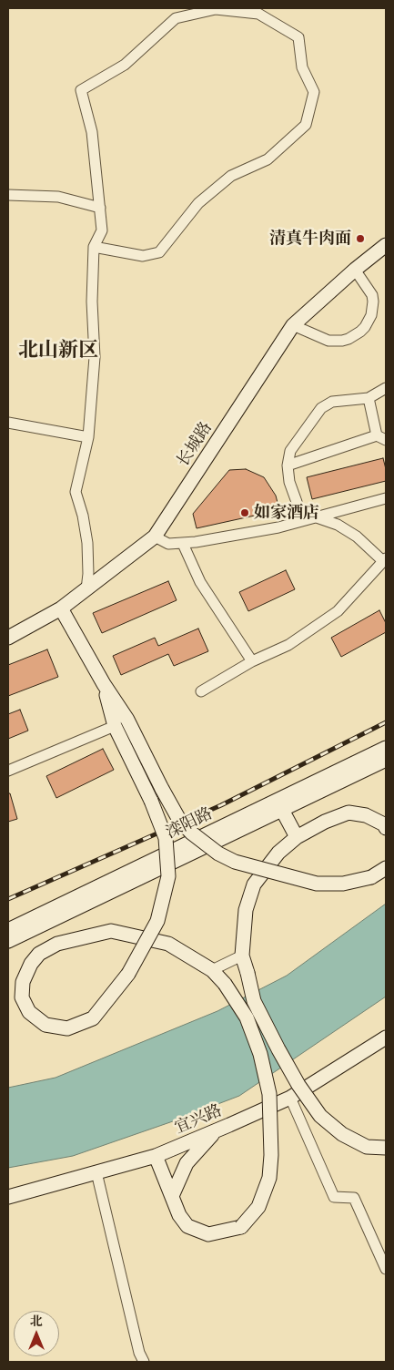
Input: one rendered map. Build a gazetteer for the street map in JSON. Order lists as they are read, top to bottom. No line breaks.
{"streets":{"street":["长城路","滦阳路","宜兴路"]},"districts":["北山新区"],"places":["清真牛肉面","如家酒店"],"north":"top"}
